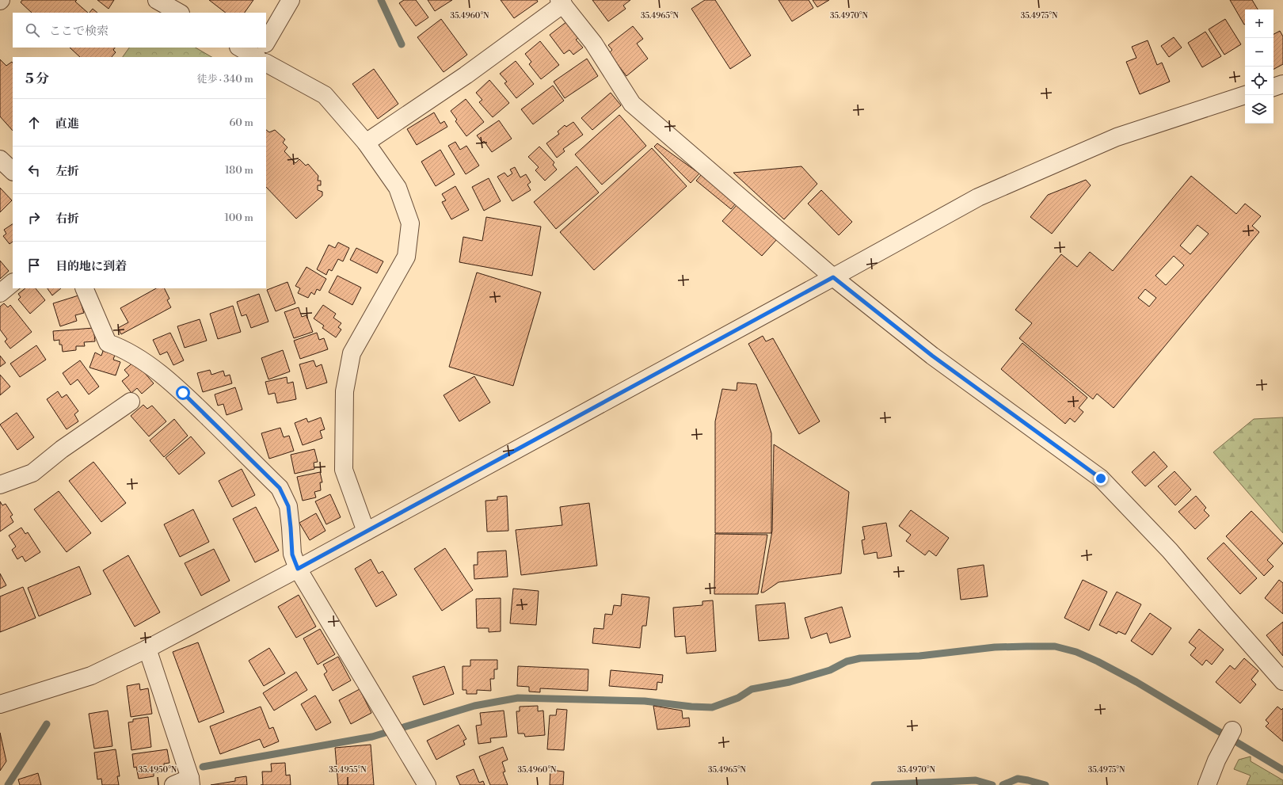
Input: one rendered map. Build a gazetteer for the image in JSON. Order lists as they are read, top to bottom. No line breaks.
{"page":{"map_buttons":["+","−"],"search":"ここで検索","heading":["5 分","徒歩 · 340 m"],"list":[["直進","60 m"],["左折","180 m"],["右折","100 m"],"目的地に到着"]},"coordinates":["35.4960°N","35.4965°N","35.4970°N","35.4975°N","35.4950°N","35.4955°N"]}
